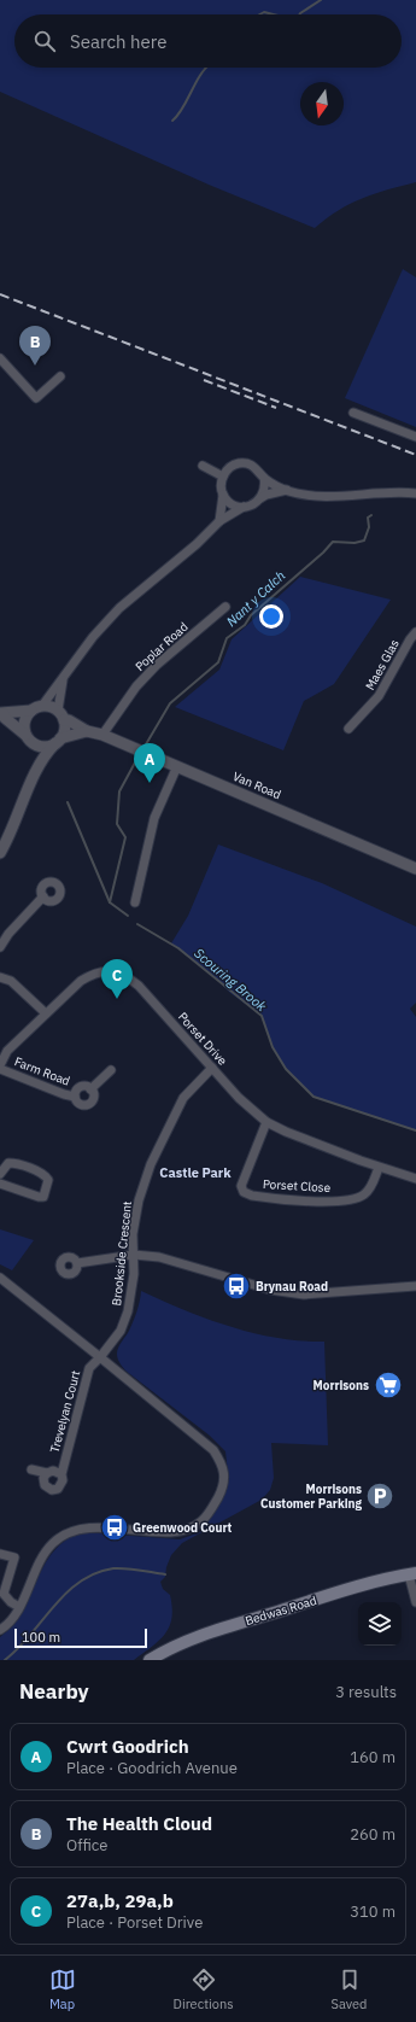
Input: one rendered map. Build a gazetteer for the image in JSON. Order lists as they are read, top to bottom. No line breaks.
{"streets":{"main road":["Bedwas Road"],"street":["Poplar Road","Maes Glas","Van Road","Porset Drive","Farm Road","Porset Close","Brookside Crescent","Trevelyan Court"]},"crossings":[["Poplar Road","Van Road"],["Porset Drive","Farm Road"],["Porset Drive","Porset Close"],["Porset Drive","Brookside Crescent"],["Brookside Crescent","Trevelyan Court"]],"districts":["Castle Park"],"water":["Nant y Calch","Scouring Brook"],"places":{"bus stop":["Brynau Road","Greenwood Court"],"supermarket":["Morrisons"],"parking":["Morrisons Customer Parking"]},"scale_bar":"100 m","north":"bottom","page":{"search":"Search here","pins":["B","A","C"],"scale":"100 m","heading":["Nearby","3 results"],"list":[{"mark":"A","name":"Cwrt Goodrich","note":"Place · Goodrich Avenue","value":"160 m"},{"mark":"B","name":"The Health Cloud","note":"Office","value":"260 m"},{"mark":"C","name":"27a,b, 29a,b","note":"Place · Porset Drive","value":"310 m"}],"nav":["Map","Directions","Saved"]}}
